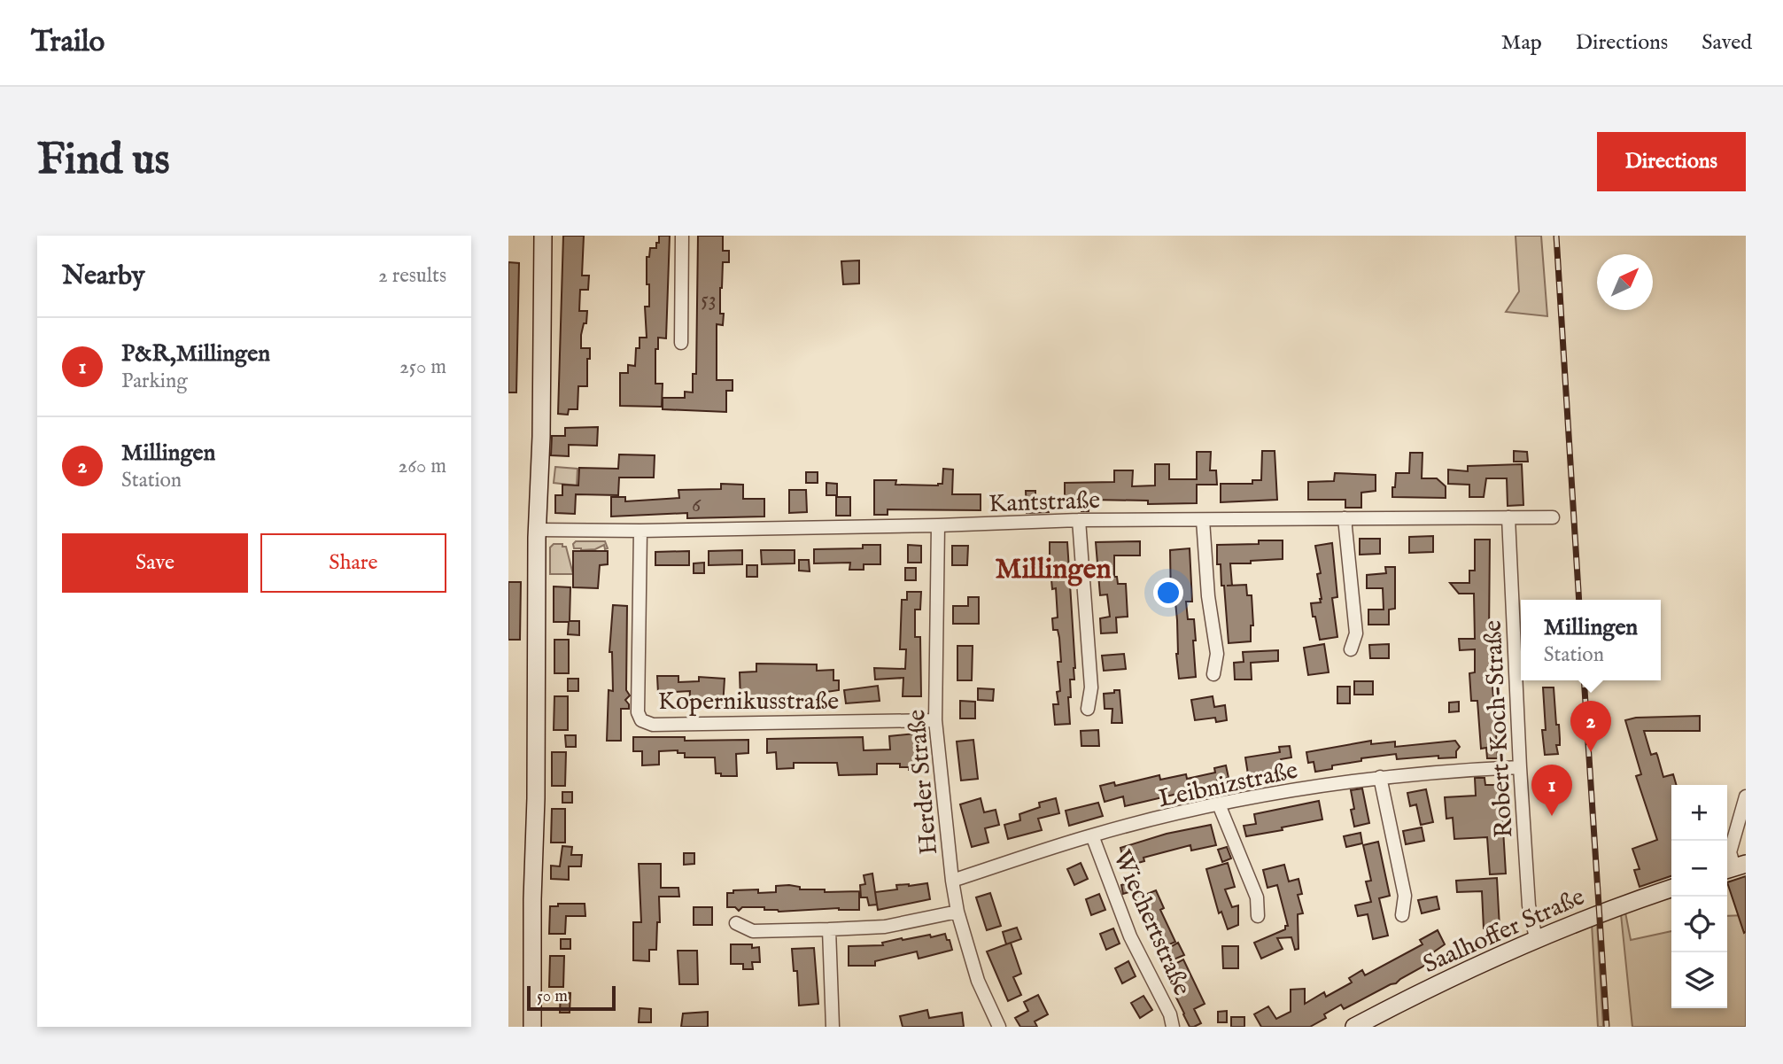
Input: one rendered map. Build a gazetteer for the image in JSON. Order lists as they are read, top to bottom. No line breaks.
{"streets":{"street":["Kantstraße","Kopernikusstraße","Robert-Koch-Straße","Herder Straße","Leibnizstraße","Wiechertstraße","Saalhoffer Straße"]},"crossings":[["Kantstraße","Kopernikusstraße"],["Kantstraße","Robert-Koch-Straße"],["Kantstraße","Herder Straße"],["Kopernikusstraße","Herder Straße"],["Robert-Koch-Straße","Leibnizstraße"],["Robert-Koch-Straße","Saalhoffer Straße"],["Herder Straße","Leibnizstraße"],["Leibnizstraße","Wiechertstraße"]],"districts":["Millingen"],"house_numbers":["53","6"],"scale_bar":"50 m","north":"top right","page":{"header":"Trailo","nav":["Map","Directions","Saved"],"buttons":["Directions",["Save","Share"]],"title":"Find us","heading":["Nearby","2 results"],"list":[{"mark":"1","name":"P&R,Millingen","note":"Parking","value":"250 m"},{"mark":"2","name":"Millingen","note":"Station","value":"260 m"}],"popup":["Millingen","Station"],"pins":["2","1"],"map_buttons":["+","−"],"scale":"50 m"}}
